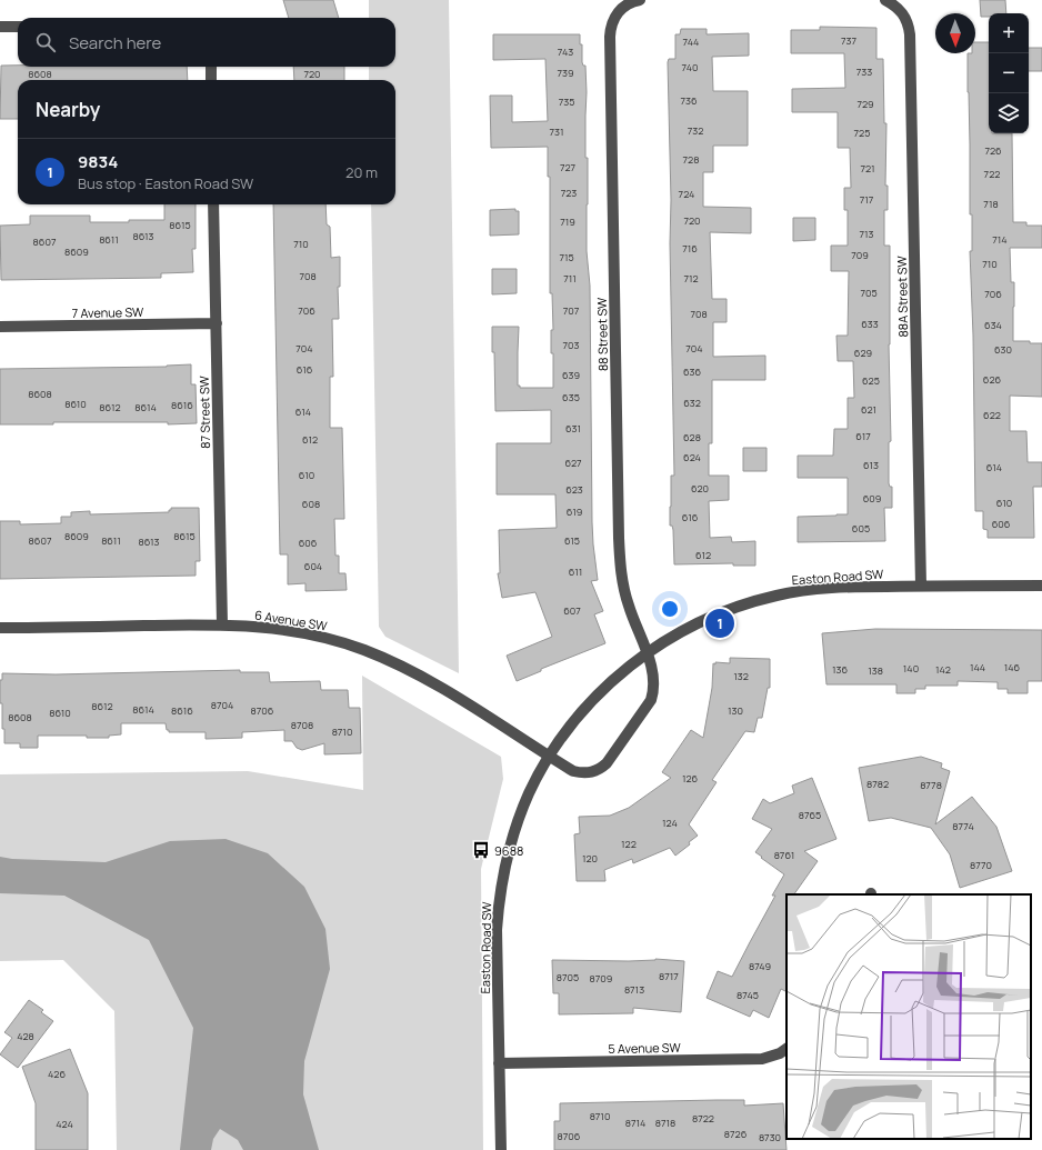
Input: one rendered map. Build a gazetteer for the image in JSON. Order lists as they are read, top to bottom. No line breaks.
{"streets":{"street":["88A Street SW","7 Avenue SW","88 Street SW","87 Street SW","Easton Road SW","6 Avenue SW","5 Avenue SW"]},"crossings":[["88A Street SW","Easton Road SW"],["7 Avenue SW","87 Street SW"],["88 Street SW","Easton Road SW"],["87 Street SW","6 Avenue SW"],["Easton Road SW","6 Avenue SW"],["Easton Road SW","5 Avenue SW"]],"places":{"bus stop":["9688"]},"house_numbers":["737","744","743","740","733","739","8608","720","736","735","729","732","731","725","726","728","727","721","722","723","724","717","718","720","719","8615","713","8613","8611","714","8607","710","716","8609","709","715","710","708","711","712","705","706","706","707","708","633","634","703","704","704","630","629","616","636","639","626","625","8608","635","632","8610","8616","8612","8614","621","614","622","631","617","628","612","624","627","613","614","610","620","623","609","610","608","619","616","606","605","8609","8615","8607","8611","615","8613","606","612","604","611","607","144","146","140","136","142","138","132","8704","8612","8614","8616","8706","130","8610","8608","8708","8710","126","8782","8778","8765","124","8774","122","8761","120","8770","8749","8717","8705","8709","8713","8745","428","426","8710","8722","8714","8718","424","8726","8706","8730"],"north":"bottom","page":{"map_buttons":["+","−"],"search":"Search here","heading":"Nearby","list":[{"mark":"1","name":"9834","note":"Bus stop · Easton Road SW","value":"20 m"}],"pins":"1"}}
